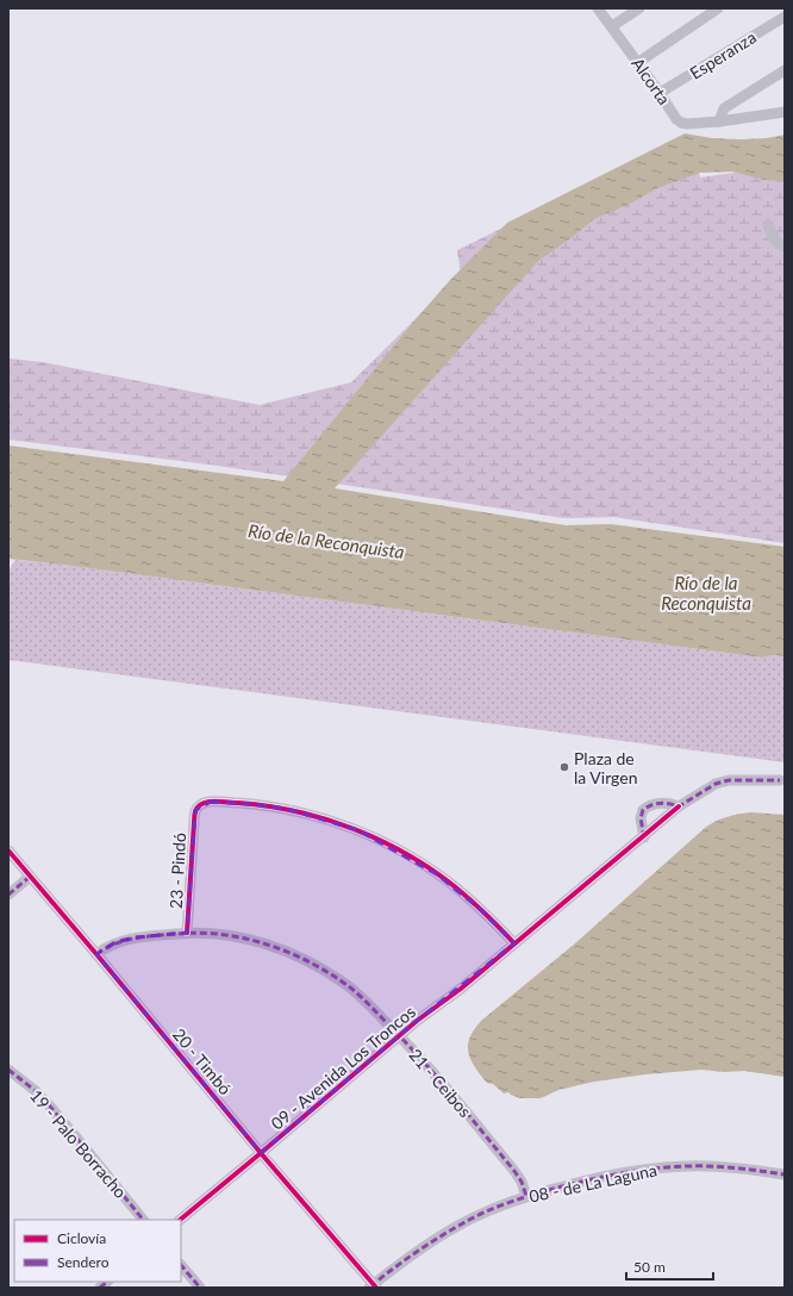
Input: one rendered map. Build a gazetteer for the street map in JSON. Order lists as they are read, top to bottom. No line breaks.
{"streets":{"street":["Esperanza","Alcorta","23 - Pindó","20 - Timbó","09 - Avenida Los Troncos","21 - Ceibos","19 - Palo Borracho","08 - de La Laguna"]},"crossings":[["Esperanza","Alcorta"],["23 - Pindó","09 - Avenida Los Troncos"],["23 - Pindó","21 - Ceibos"],["20 - Timbó","09 - Avenida Los Troncos"],["20 - Timbó","21 - Ceibos"],["20 - Timbó","08 - de La Laguna"],["09 - Avenida Los Troncos","21 - Ceibos"],["21 - Ceibos","08 - de La Laguna"]],"water":["Río de la Reconquista"],"places":["Plaza de la Virgen"],"legend":["Ciclovía","Sendero"],"scale_bar":"50 m"}
